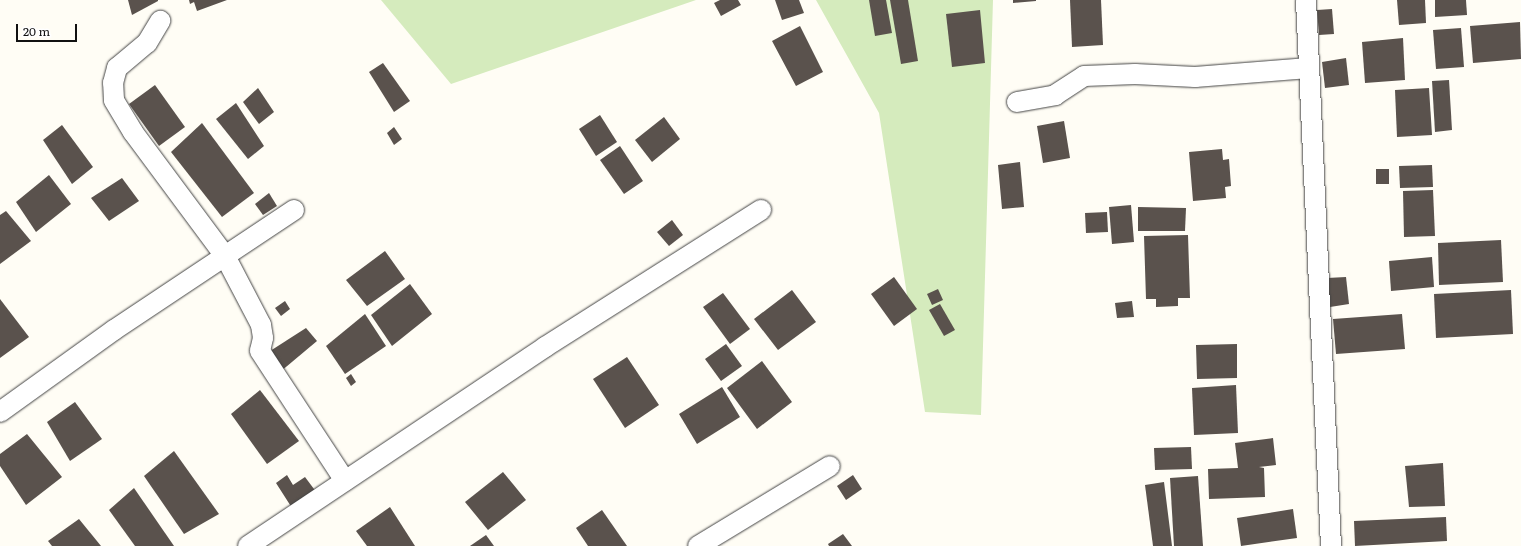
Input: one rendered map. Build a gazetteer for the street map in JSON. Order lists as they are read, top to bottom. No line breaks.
{"scale_bar":"20 m"}
